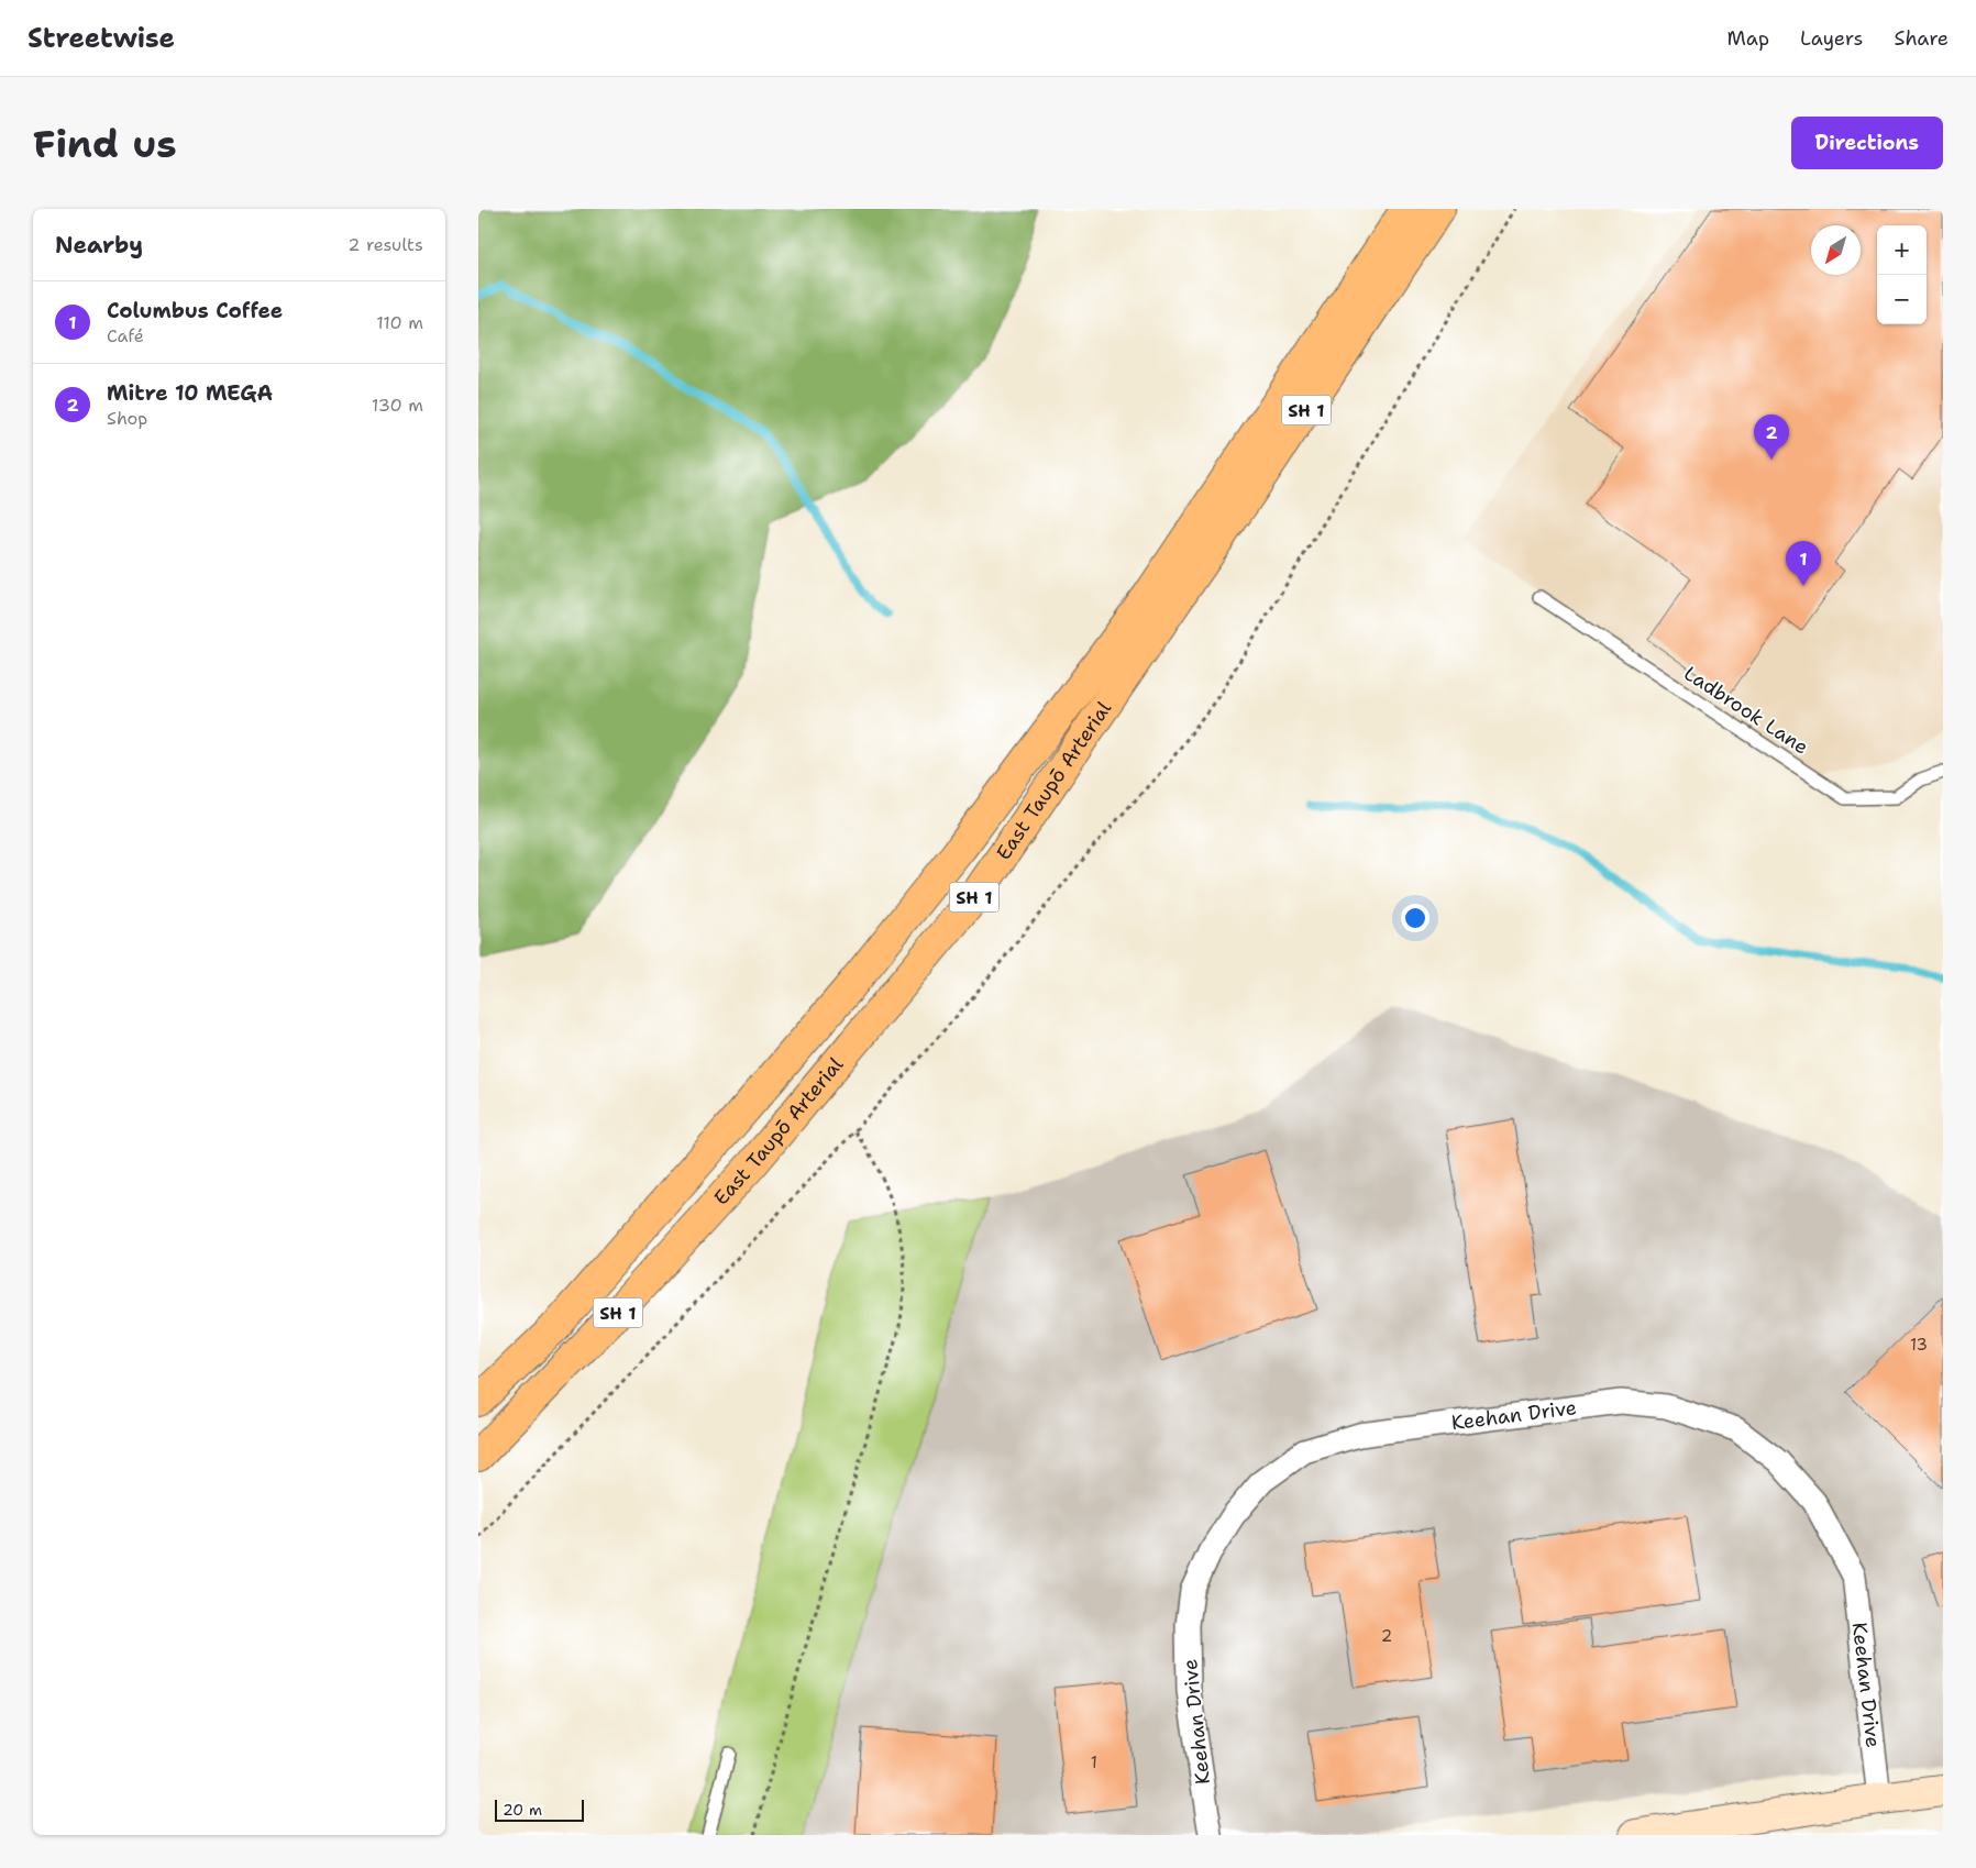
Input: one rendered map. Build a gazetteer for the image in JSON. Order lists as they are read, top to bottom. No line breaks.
{"streets":{"highway":["SH 1","East Taupō Arterial"],"street":["Keehan Drive"],"lane":["Ladbrook Lane"]},"house_numbers":["13","2","1"],"scale_bar":"20 m","north":"bottom left","page":{"header":"Streetwise","nav":["Map","Layers","Share"],"buttons":"Directions","title":"Find us","heading":["Nearby","2 results"],"map_buttons":["+","−"],"list":[{"mark":"1","name":"Columbus Coffee","note":"Café","value":"110 m"},{"mark":"2","name":"Mitre 10 MEGA","note":"Shop","value":"130 m"}],"pins":["2","1"],"scale":"20 m"}}
